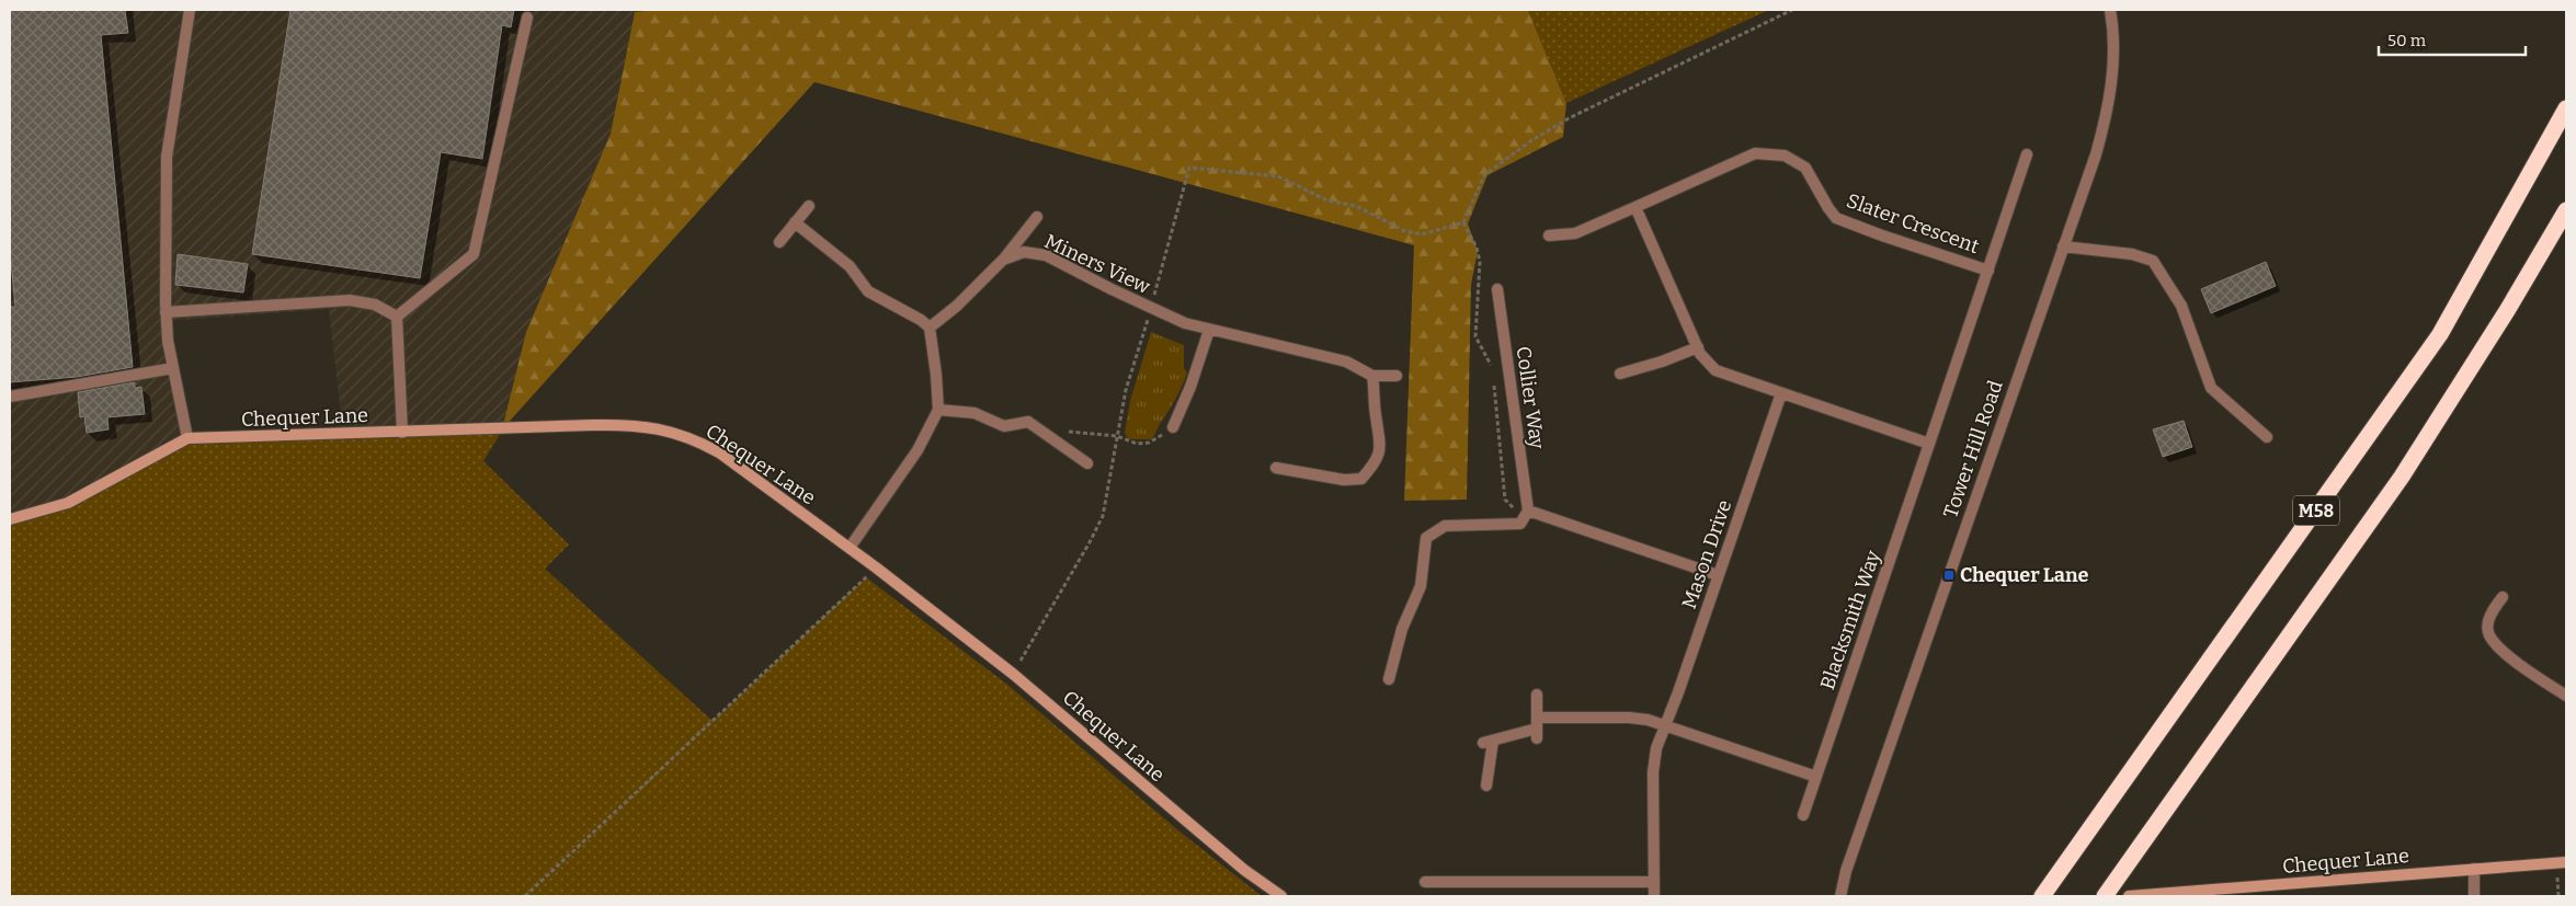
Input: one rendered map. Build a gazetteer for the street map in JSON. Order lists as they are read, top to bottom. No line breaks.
{"streets":{"highway":["M58"],"street":["Slater Crescent","Miners View","Collier Way","Chequer Lane","Tower Hill Road","Mason Drive","Blacksmith Way"]},"places":{"transit":["Chequer Lane"]},"scale_bar":"50 m"}
